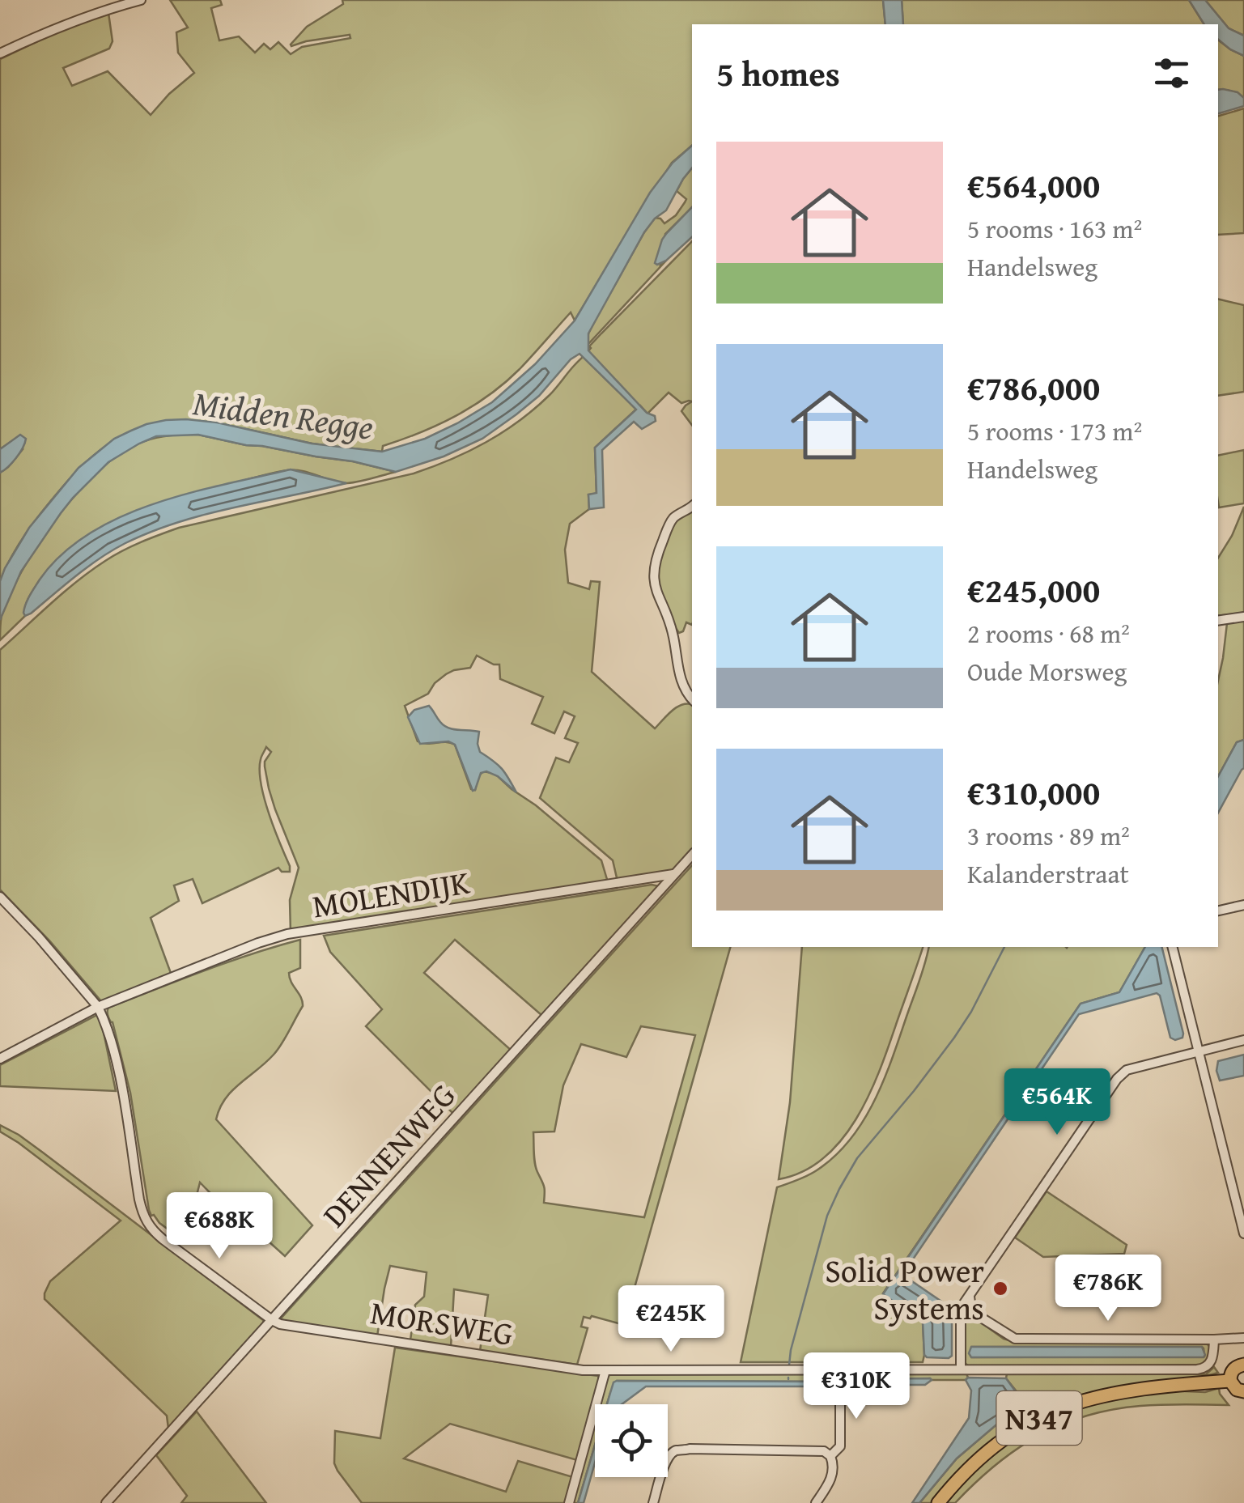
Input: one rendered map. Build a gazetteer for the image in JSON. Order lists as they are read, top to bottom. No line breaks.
{"streets":{"main road":["N347"],"street":["MOLENDIJK","DENNENWEG","MORSWEG"]},"crossings":[["MOLENDIJK","DENNENWEG"],["DENNENWEG","MORSWEG"]],"water":["Midden Regge"],"places":["Solid Power Systems"],"page":{"heading":"5 homes","list":[{"name":"€564,000","note":"5 rooms · 163 m² · Handelsweg"},{"name":"€786,000","note":"5 rooms · 173 m² · Handelsweg"},{"name":"€245,000","note":"2 rooms · 68 m² · Oude Morsweg"},{"name":"€310,000","note":"3 rooms · 89 m² · Kalanderstraat"}],"price":["€564K","€688K","€786K","€245K","€310K"]}}
